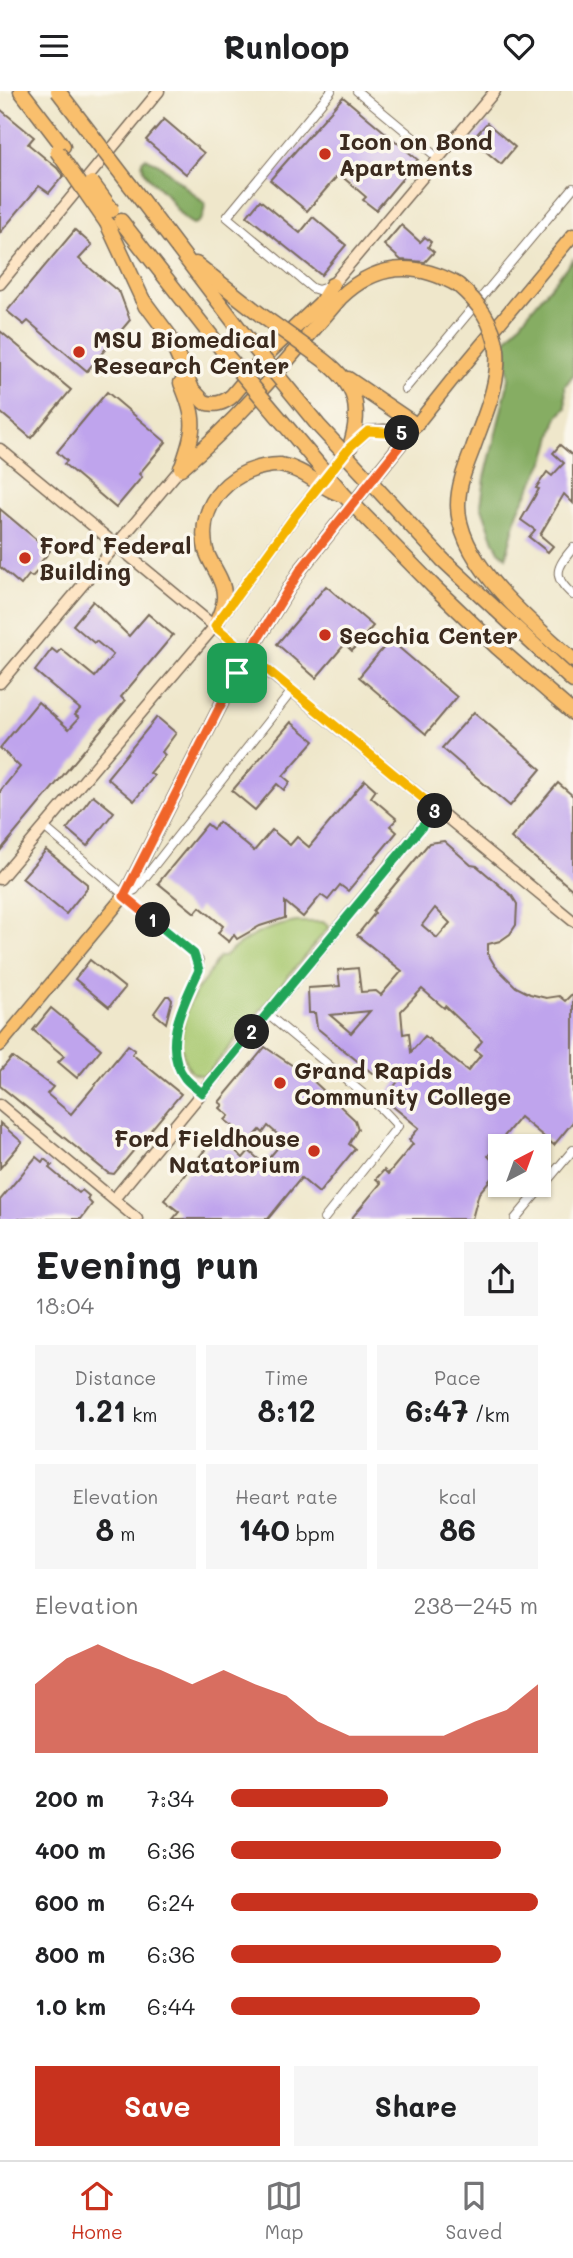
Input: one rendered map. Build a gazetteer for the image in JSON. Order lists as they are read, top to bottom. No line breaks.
{"places":["Icon on Bond Apartments","MSU Biomedical Research Center","Ford Federal Building","Secchia Center","Grand Rapids Community College","Ford Fieldhouse Natatorium"],"north":"top right","page":{"header":"Runloop","pins":["5","3","1","2"],"heading":["Evening run","18:04"],"stats":[["Distance","1.21 km"],["Time","8:12"],["Pace","6:47 /km"],["Elevation","8 m"],["Heart rate","140 bpm"],["kcal","86"]],"chart":["Elevation","238–245 m"],"list":[{"name":"200 m","note":"7:34"},{"name":"400 m","note":"6:36"},{"name":"600 m","note":"6:24"},{"name":"800 m","note":"6:36"},{"name":"1.0 km","note":"6:44"}],"buttons":["Save","Share"],"tabs":["Home","Map","Saved"]}}
